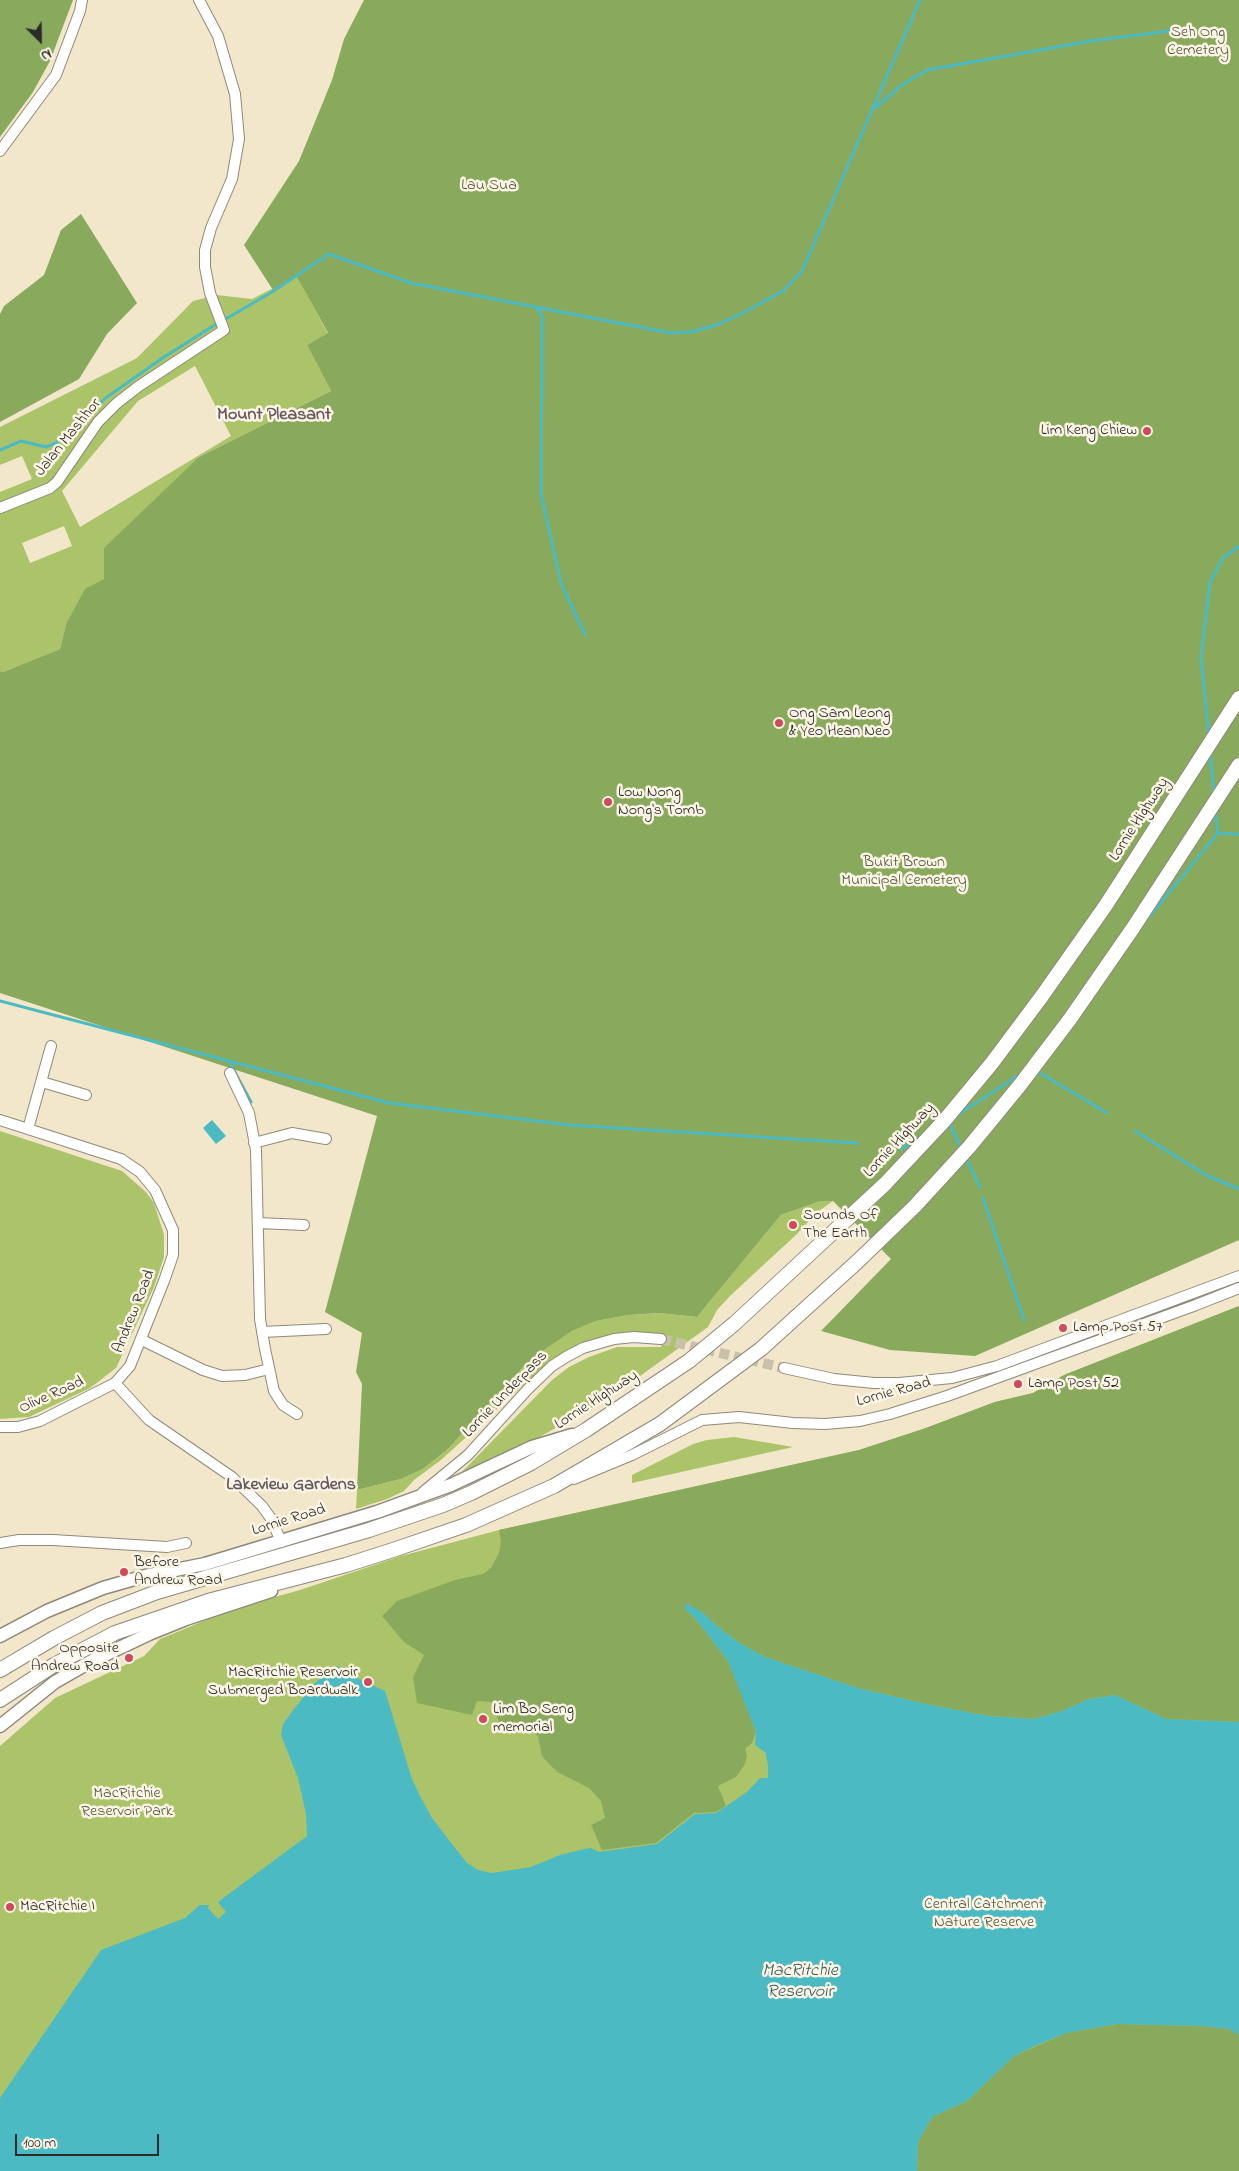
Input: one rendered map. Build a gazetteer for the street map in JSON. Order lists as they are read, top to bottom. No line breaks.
{"streets":{"highway":["Lornie Highway","Lornie Road"],"street":["Jalan Mashhor","Andrew Road","Lornie Underpass","Olive Road"]},"crossings":[["Lornie Highway","Lornie Road"],["Andrew Road","Olive Road"],["Lornie Road","Lornie Underpass"]],"districts":["Mount Pleasant","Lakeview Gardens"],"water":["MacRitchie Reservoir"],"parks":["Seh Ong Cemetery","Lau Sua","Bukit Brown Municipal Cemetery","MacRitchie Reservoir Park","Central Catchment Nature Reserve"],"places":["Lim Keng Chiew","Ong Sam Leong & Yeo Hean Neo","Low Nong Nong's Tomb","Sounds Of The Earth","Lamp Post 57","Lamp Post 52","Before Andrew Road","Opposite Andrew Road","MacRitchie Reservoir Submerged Boardwalk","Lim Bo Seng memorial","MacRitchie I"],"scale_bar":"100 m","north":"bottom right"}
